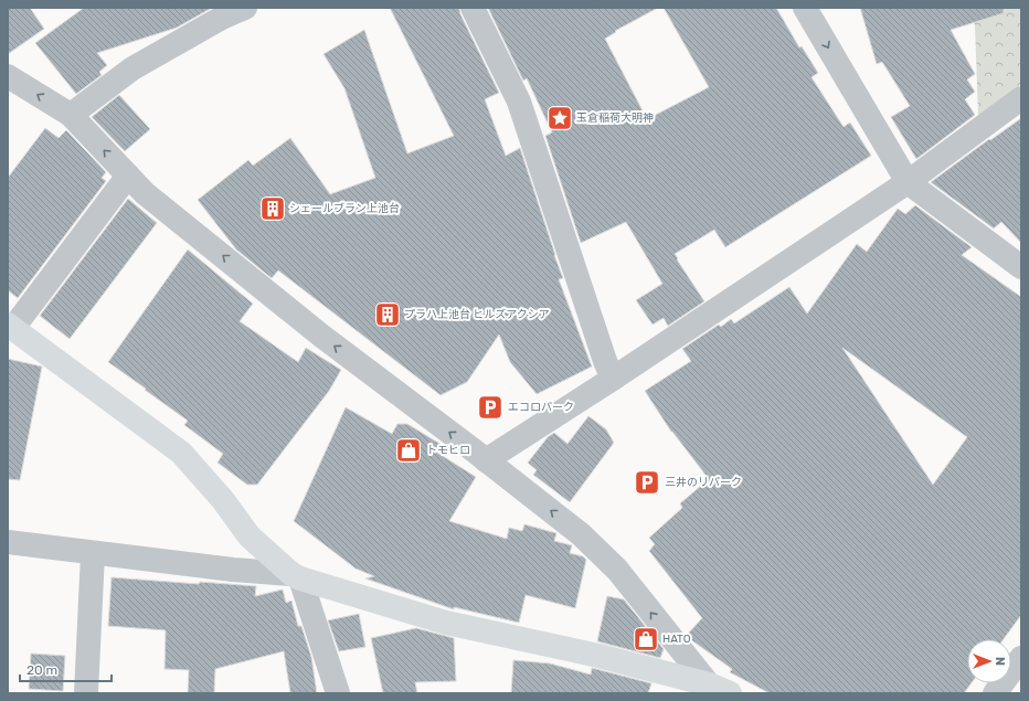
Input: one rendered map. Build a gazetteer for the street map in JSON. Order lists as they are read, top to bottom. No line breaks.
{"places":{"place":["玉倉稲荷大明神"],"building":["シェールブラン上池台","プラハ上池台 ヒルズアクシア"],"parking":["エコロパーク","三井のリパーク"],"shop":["トモヒロ","HATO"]},"scale_bar":"20 m","north":"right"}
